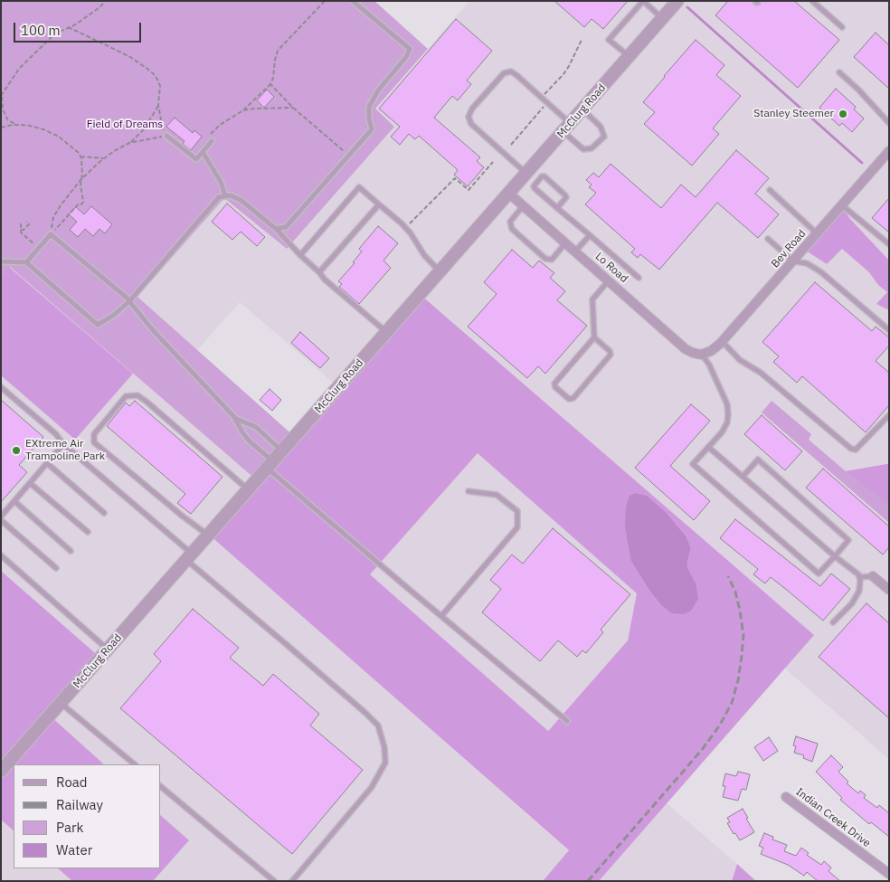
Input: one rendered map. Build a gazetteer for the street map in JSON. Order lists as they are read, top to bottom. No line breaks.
{"streets":{"street":["McClurg Road","Bev Road","Lo Road","Indian Creek Drive"]},"crossings":[["McClurg Road","Lo Road"],["Bev Road","Lo Road"]],"parks":["Field of Dreams"],"places":["Stanley Steemer","EXtreme Air Trampoline Park"],"legend":["Road","Railway","Park","Water"],"scale_bar":"100 m"}
